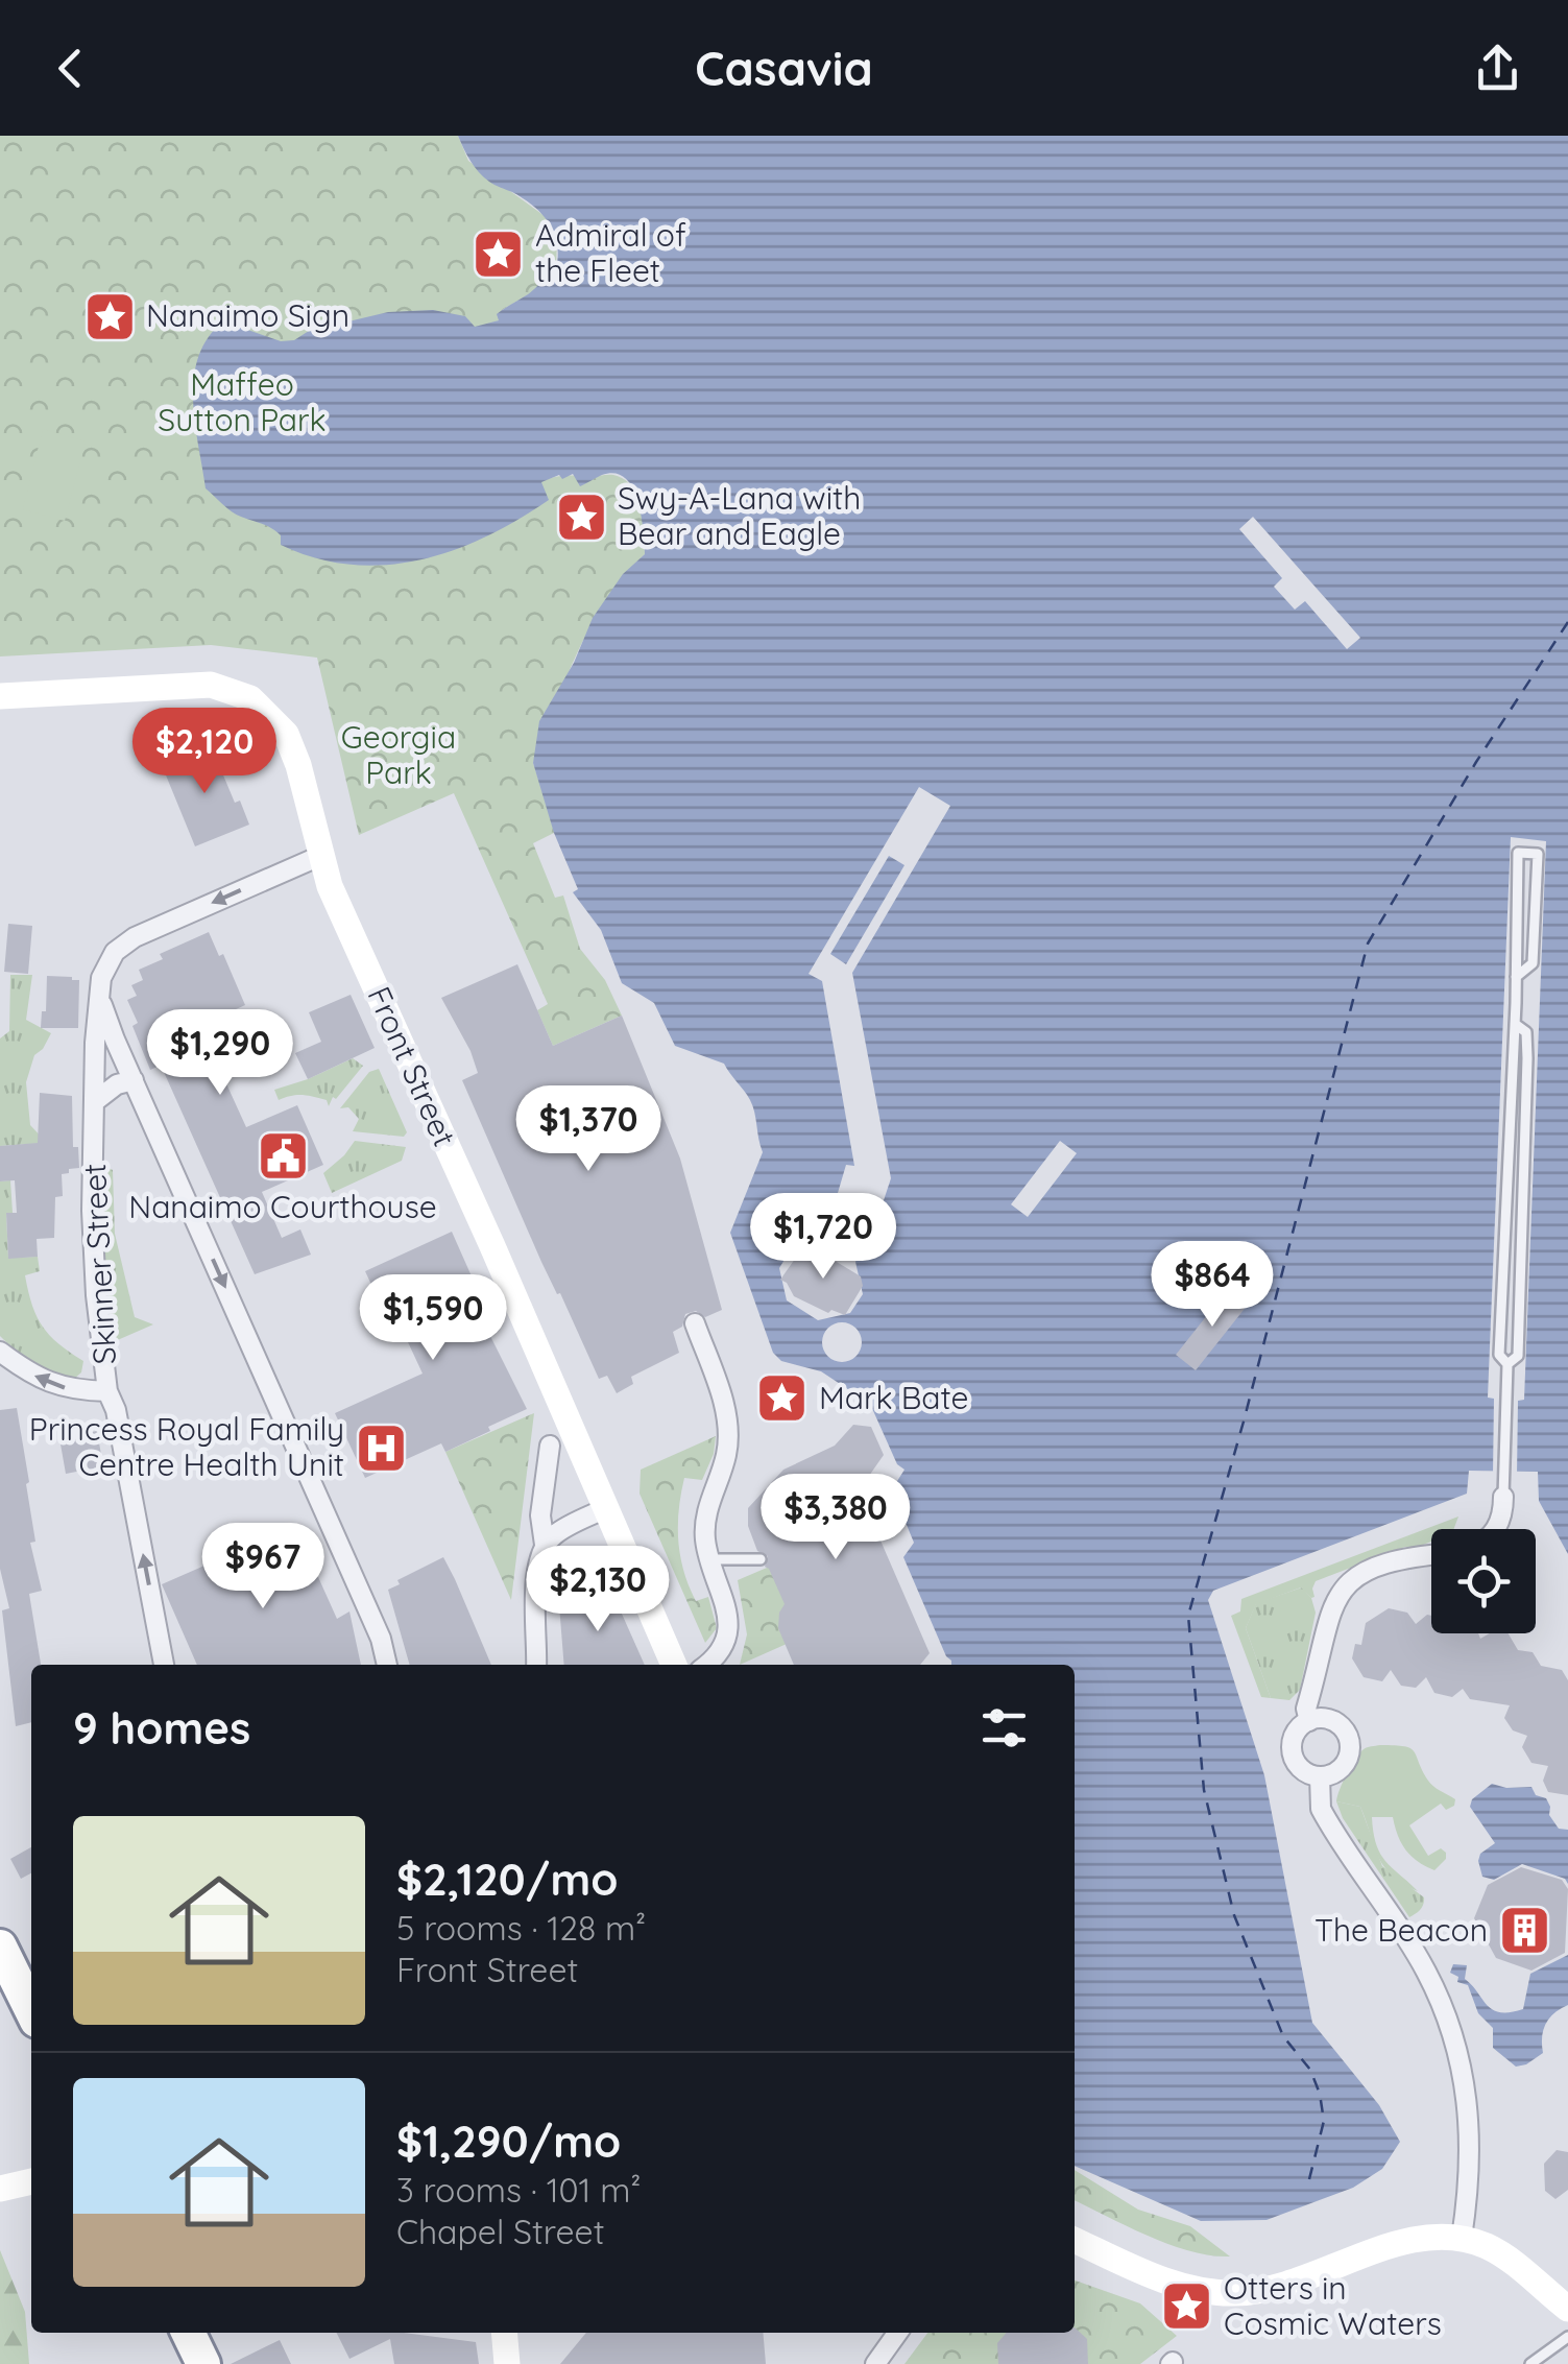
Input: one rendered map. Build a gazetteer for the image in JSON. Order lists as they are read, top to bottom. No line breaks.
{"streets":{"street":["Front Street","Skinner Street"]},"crossings":[["Front Street","Skinner Street"]],"parks":["Maffeo Sutton Park","Georgia Park"],"places":{"place":["Admiral of the Fleet","Nanaimo Sign","Swy-A-Lana with Bear and Eagle","Mark Bate","Otters in Cosmic Waters"],"public building":["Nanaimo Courthouse"],"hospital":["Princess Royal Family Centre Health Unit"],"building":["The Beacon"]},"page":{"header":"Casavia","price":["$2,120","$1,290","$1,370","$1,720","$864","$1,590","$3,380","$967","$2,130"],"heading":"9 homes","list":[{"name":"$2,120/mo","note":"5 rooms · 128 m² · Front Street"},{"name":"$1,290/mo","note":"3 rooms · 101 m² · Chapel Street"}]}}
